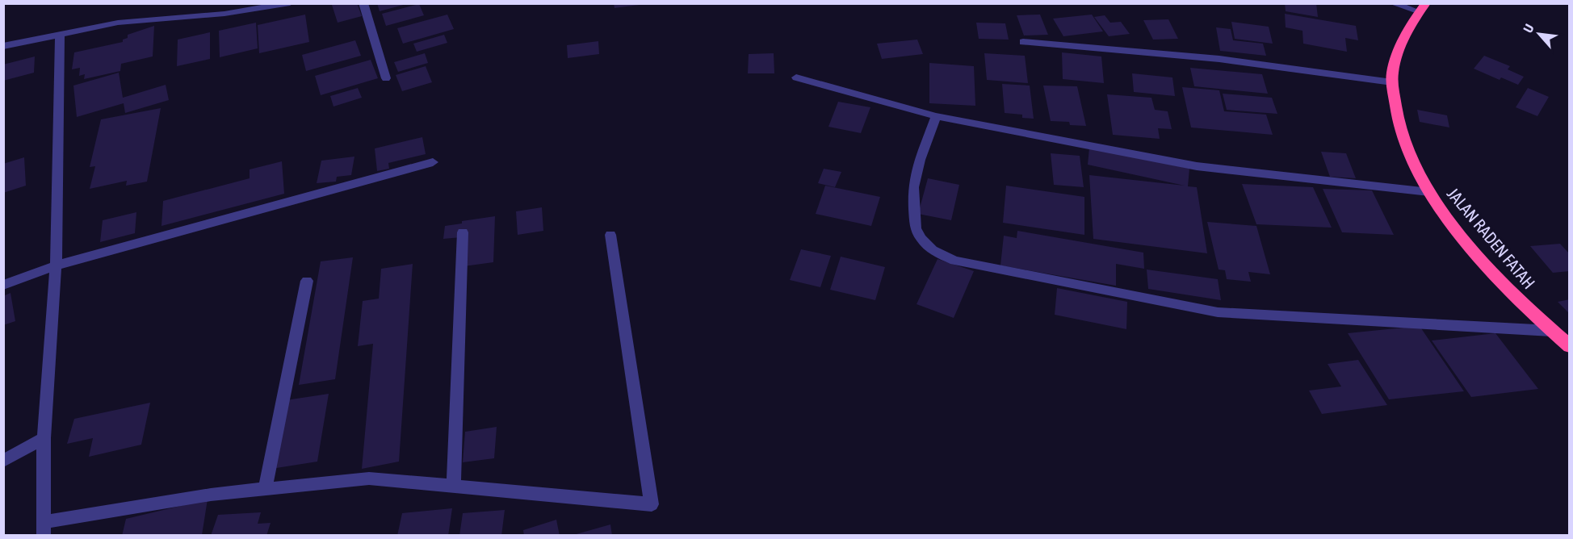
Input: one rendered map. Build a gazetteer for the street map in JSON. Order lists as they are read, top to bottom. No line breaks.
{"streets":{"highway":["JALAN RADEN FATAH"]},"north":"top left"}
